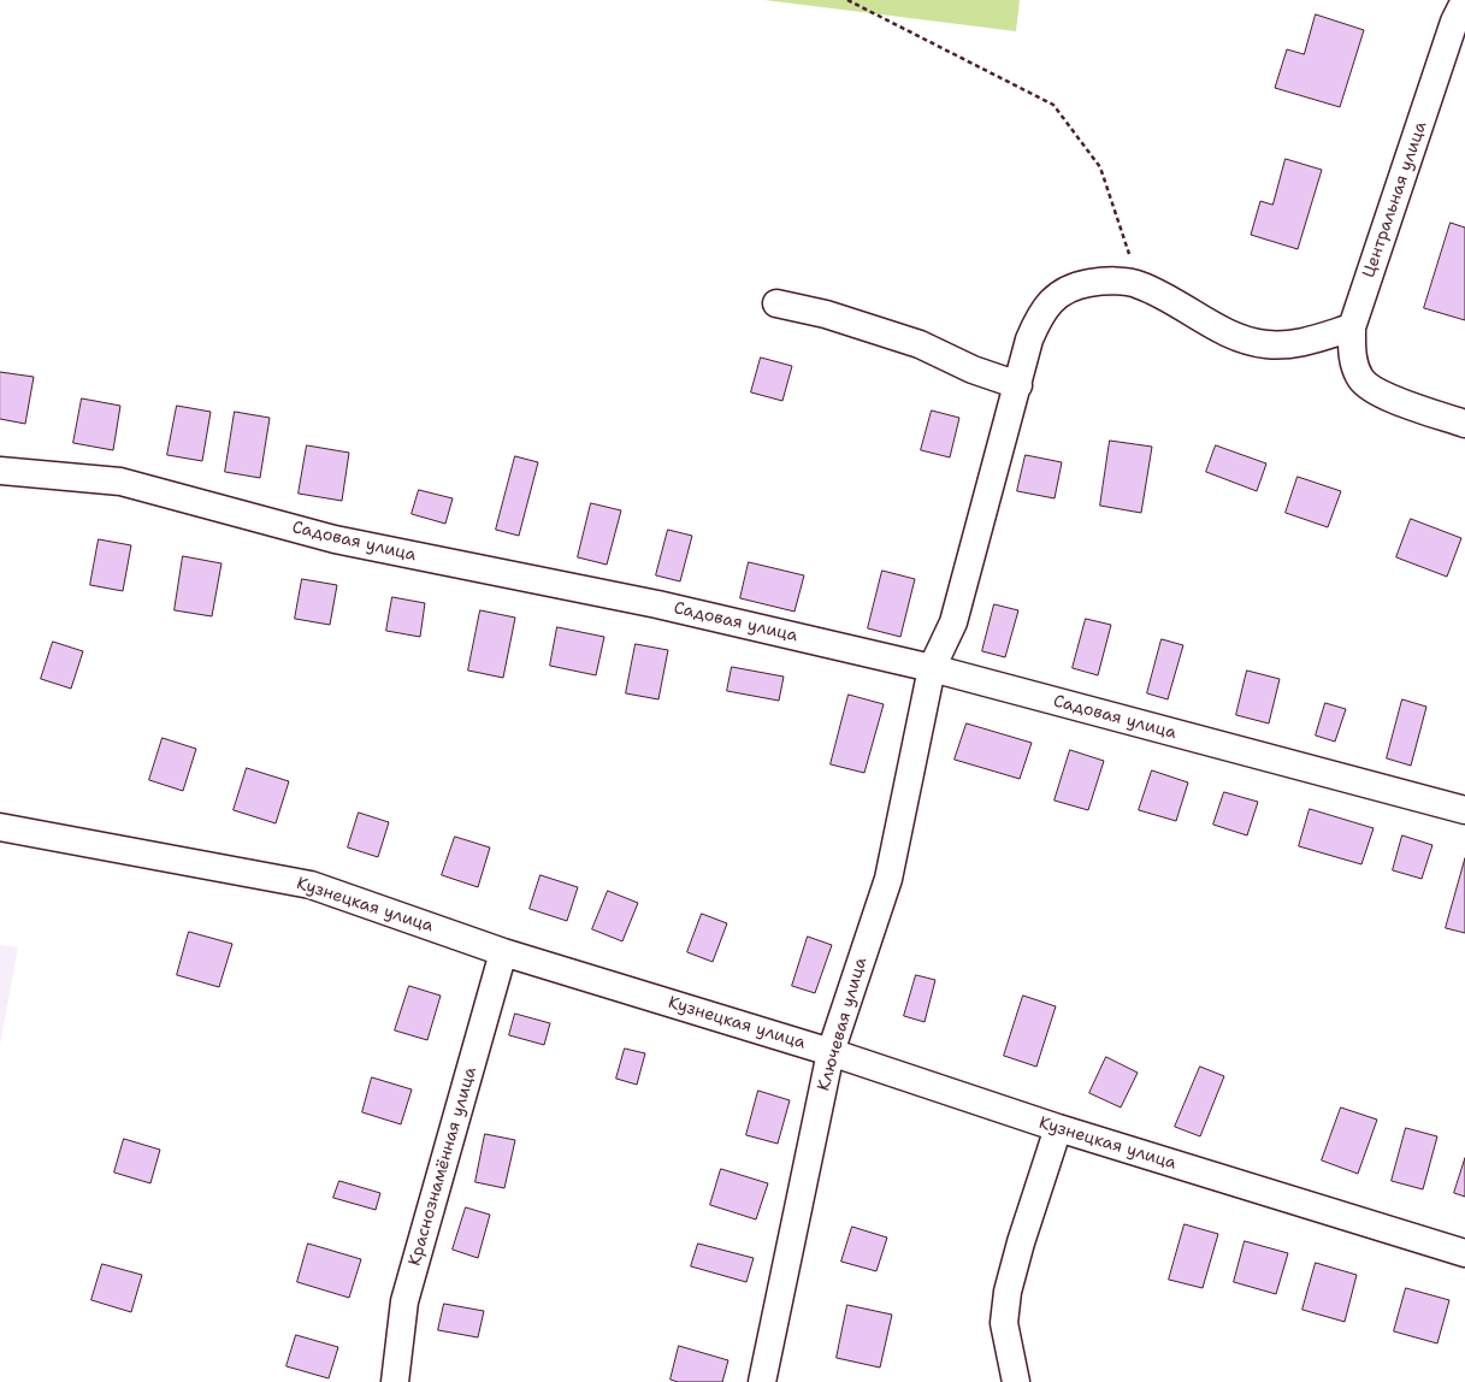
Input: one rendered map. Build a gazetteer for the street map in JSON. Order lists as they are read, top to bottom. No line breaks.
{"streets":{"street":["Центральная улица","Садовая улица","Кузнецкая улица","Ключевая улица","Краснознамённая улица"]},"crossings":[["Садовая улица","Ключевая улица"],["Кузнецкая улица","Ключевая улица"],["Кузнецкая улица","Краснознамённая улица"]]}
